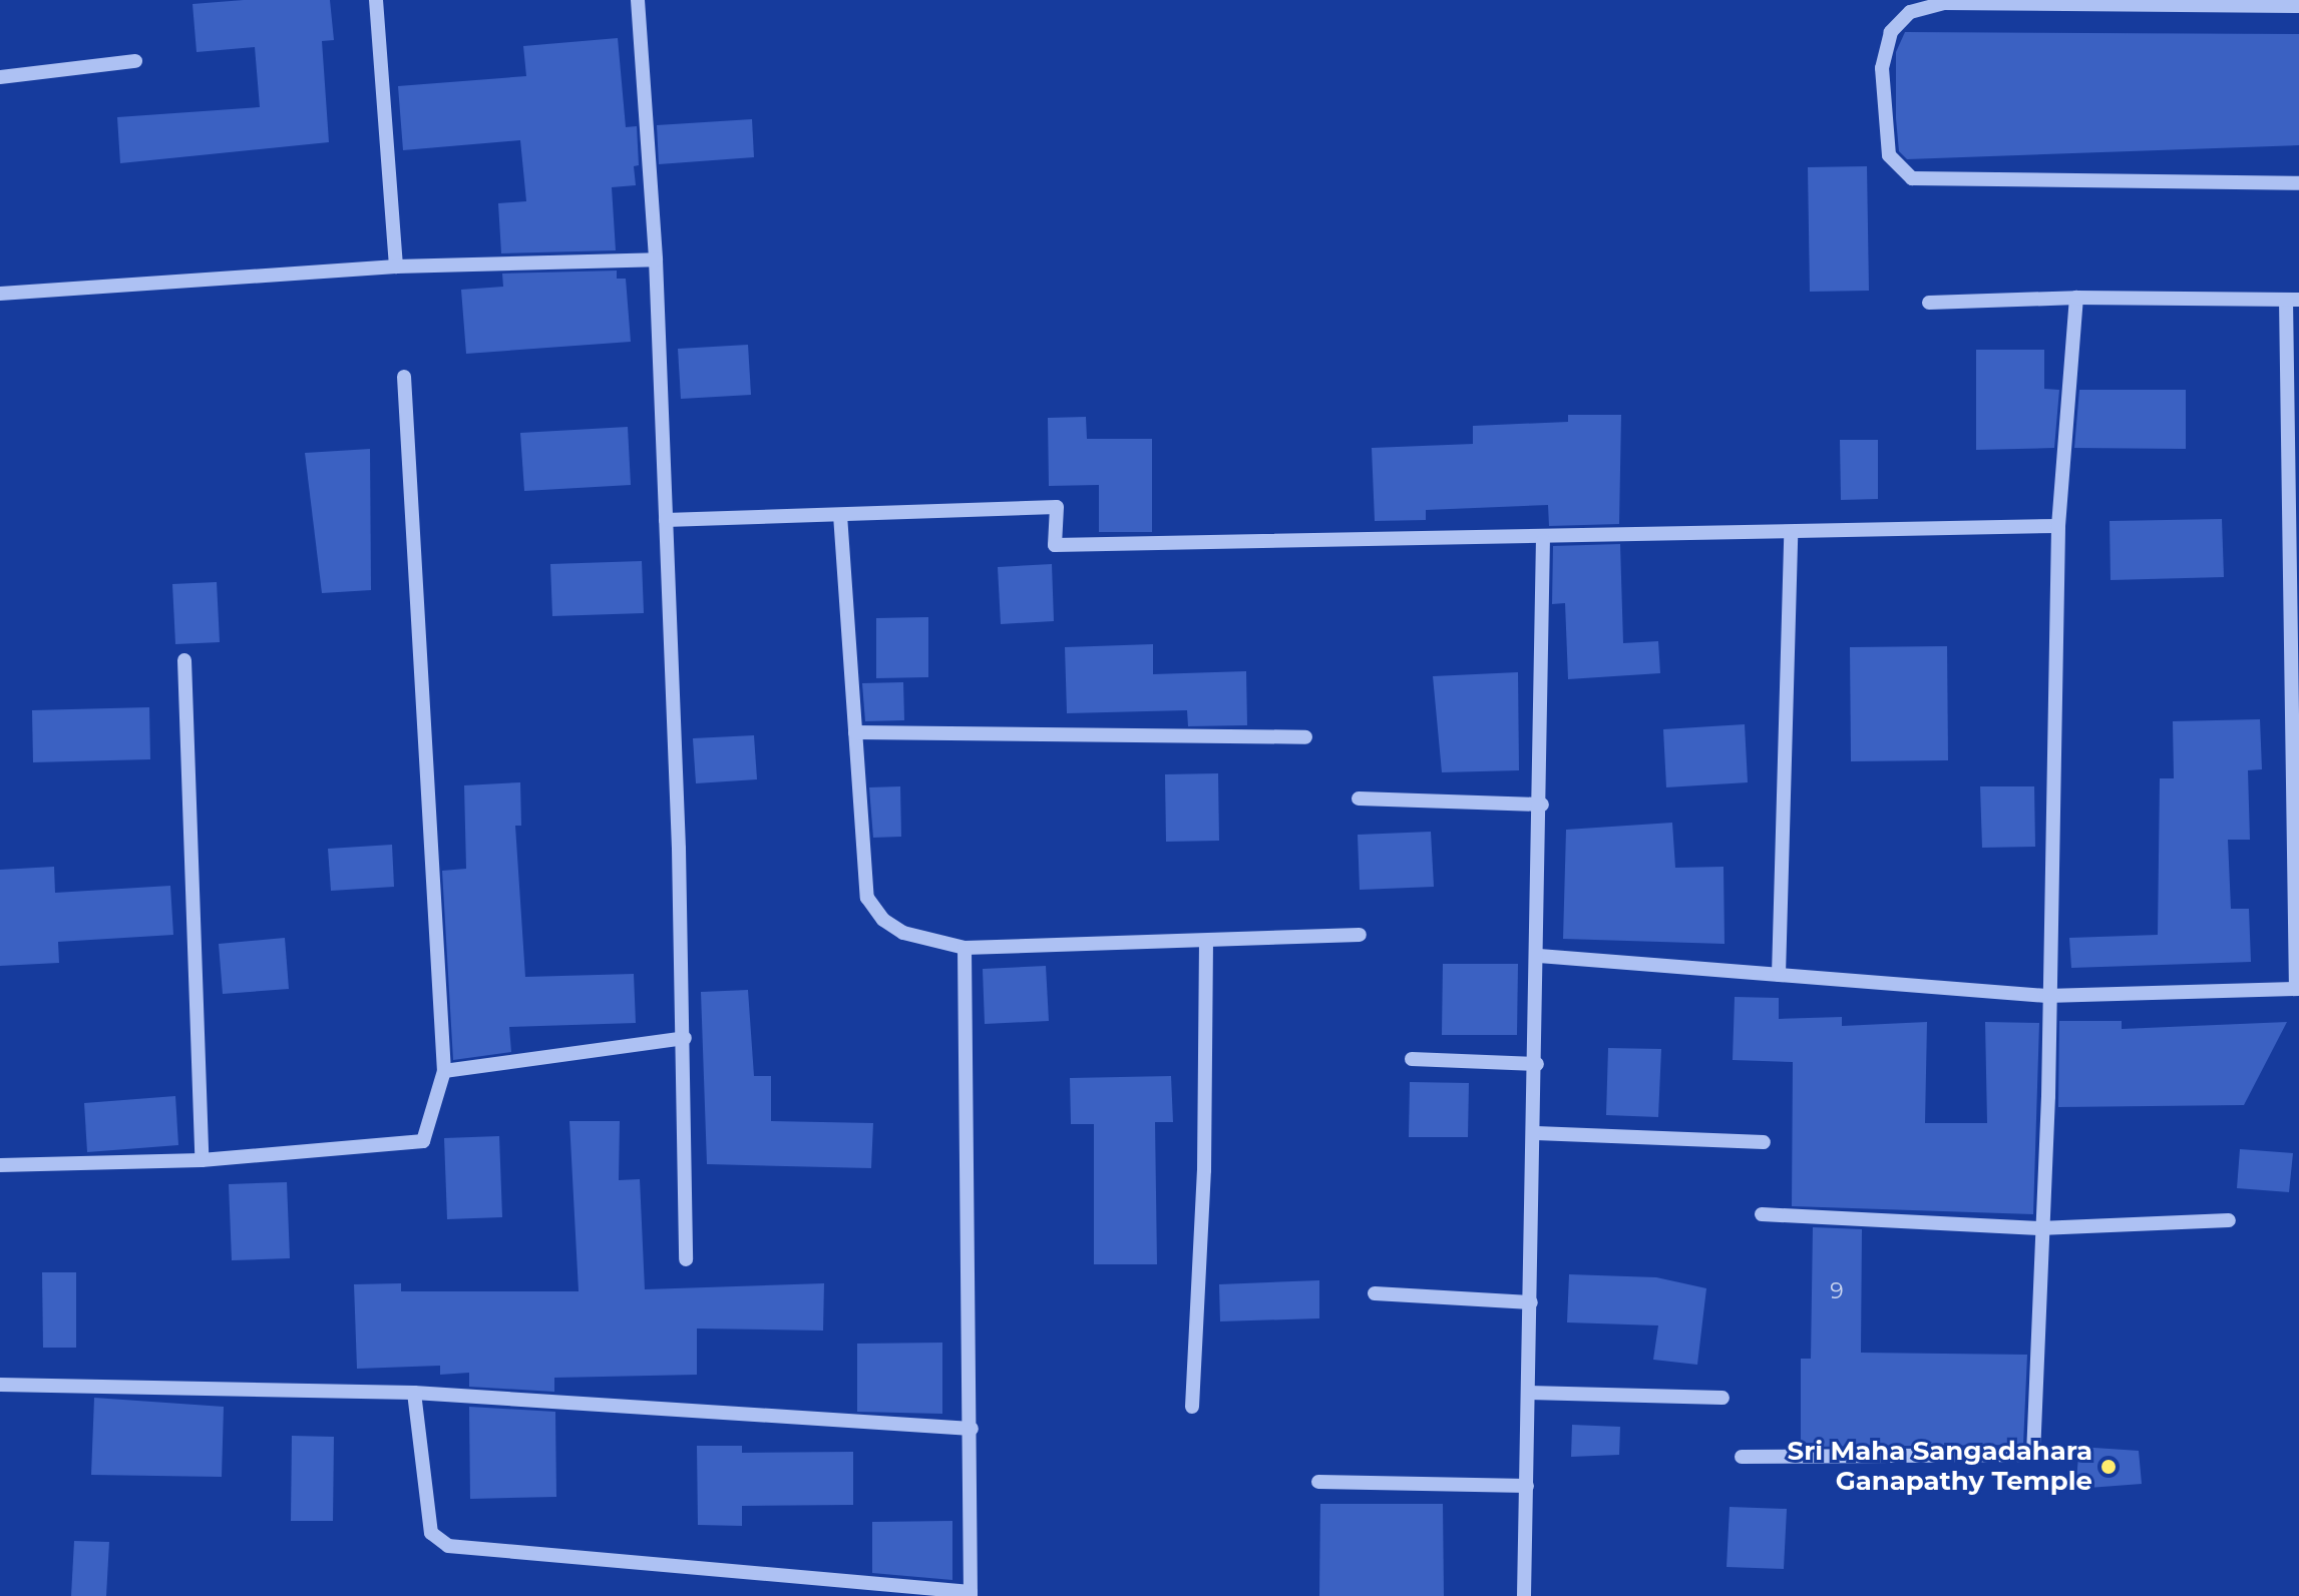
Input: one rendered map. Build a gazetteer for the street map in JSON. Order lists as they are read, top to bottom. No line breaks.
{"places":["Sri Maha Sangadahara Ganapathy Temple"],"house_numbers":["9"]}
